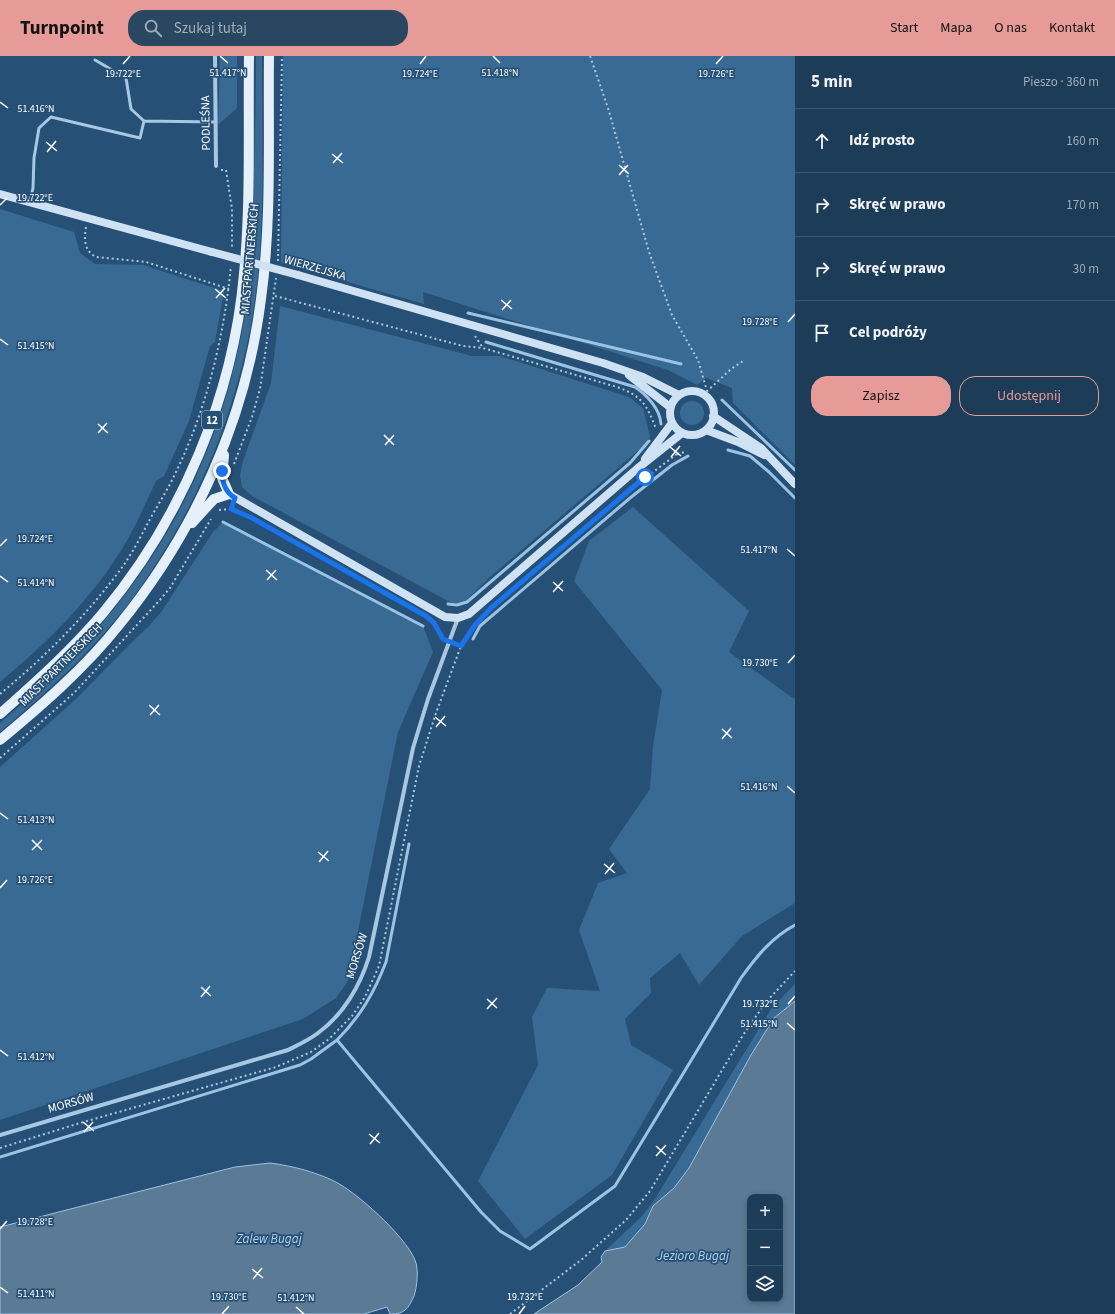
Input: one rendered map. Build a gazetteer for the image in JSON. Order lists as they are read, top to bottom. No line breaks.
{"streets":{"main road":["MIAST PARTNERSKICH","12"],"street":["PODLEŚNA","WIERZEJSKA","MORSÓW"]},"water":["Zalew Bugaj","Jezioro Bugaj"],"page":{"header":"Turnpoint","search":"Szukaj tutaj","nav":["Start","Mapa","O nas","Kontakt"],"heading":["5 min","Pieszo · 360 m"],"list":[["Idź prosto","160 m"],["Skręć w prawo","170 m"],["Skręć w prawo","30 m"],"Cel podróży"],"buttons":["Zapisz","Udostępnij"],"map_buttons":["+","−"]},"coordinates":["51.417°N","51.418°N","19.724°E","19.726°E","19.722°E","51.416°N","19.728°E","51.415°N","51.414°N","19.730°E","51.413°N","19.732°E","51.412°N","51.411°N"]}
